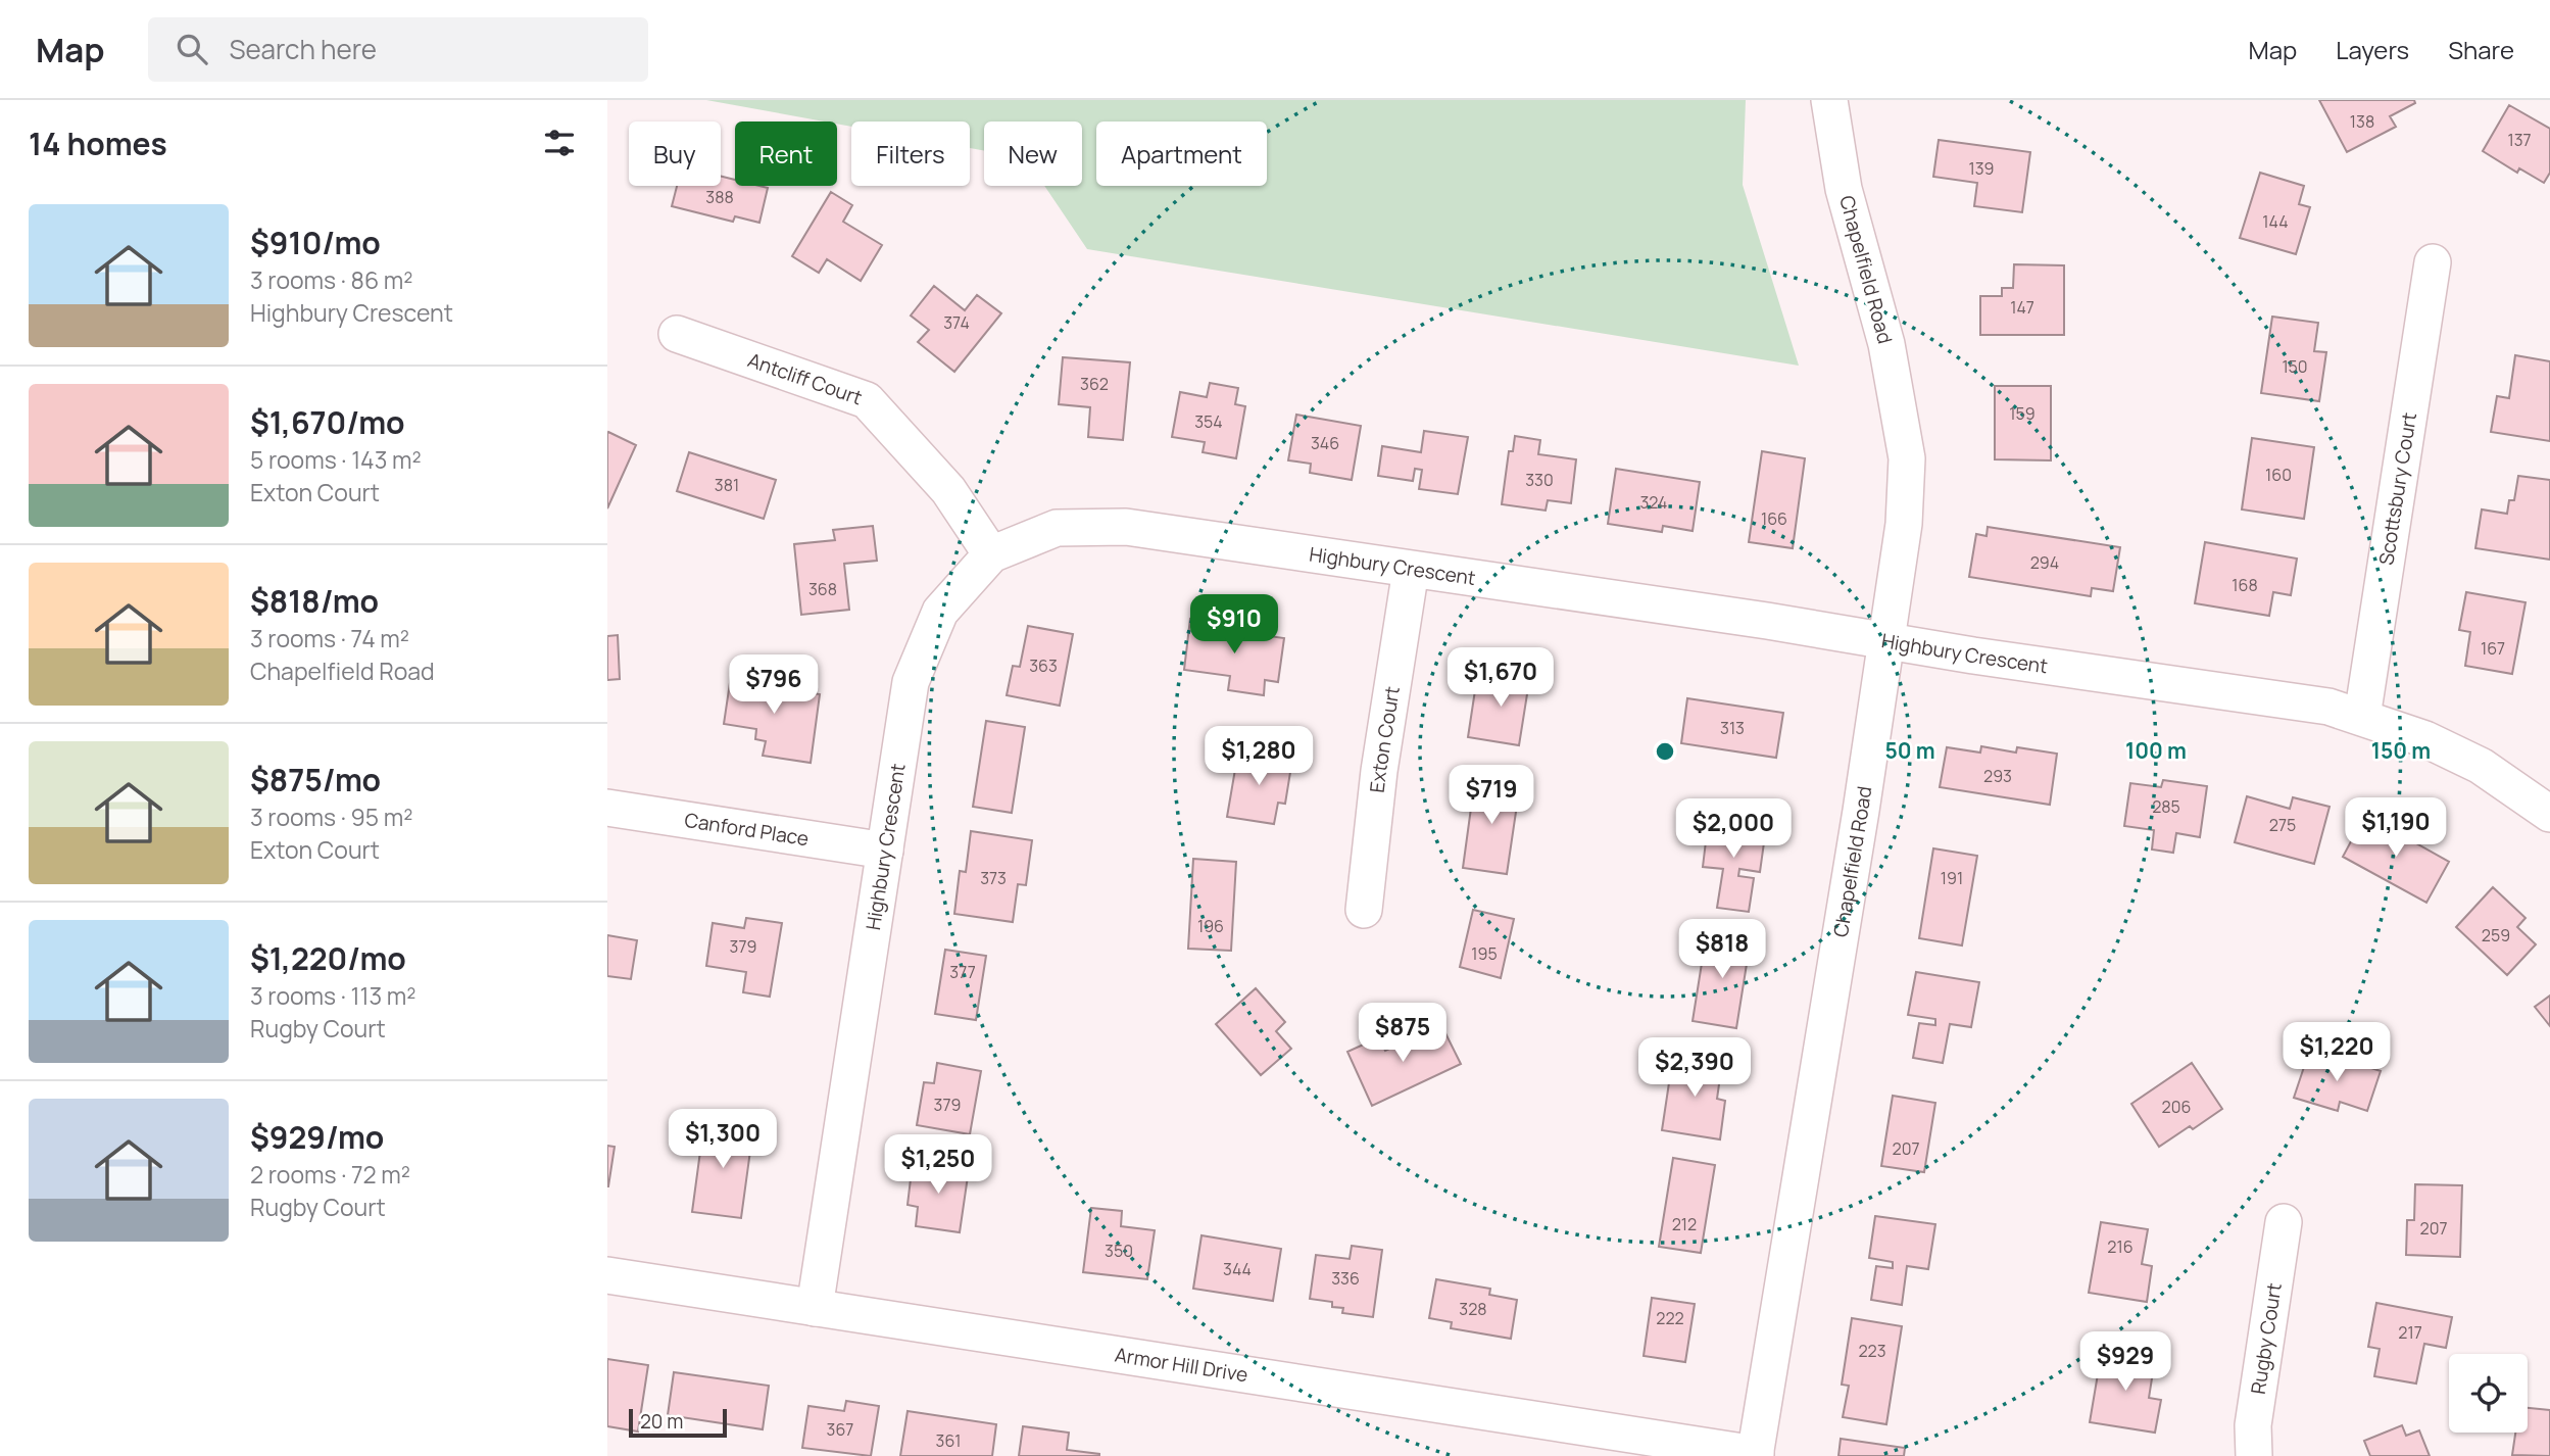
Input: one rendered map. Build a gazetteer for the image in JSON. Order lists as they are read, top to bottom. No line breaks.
{"streets":{"street":["Chapelfield Road","Antcliff Court","Scottsbury Court","Highbury Crescent","Exton Court","Canford Place","Rugby Court","Armor Hill Drive"]},"crossings":[["Chapelfield Road","Highbury Crescent"],["Chapelfield Road","Armor Hill Drive"],["Antcliff Court","Highbury Crescent"],["Scottsbury Court","Highbury Crescent"],["Highbury Crescent","Exton Court"],["Highbury Crescent","Canford Place"],["Highbury Crescent","Armor Hill Drive"]],"house_numbers":["138","137","139","388","144","147","374","150","362","159","354","346","160","330","381","324","166","294","168","368","167","363","313","293","285","275","373","191","196","259","379","195","377","379","206","207","212","207","216","350","344","336","328","222","217","223","367","361"],"scale_bar":"20 m","page":{"header":"Map","search":"Search here","nav":["Map","Layers","Share"],"heading":"14 homes","chip":["Buy","Rent","Filters","New","Apartment"],"list":[{"name":"$910/mo","note":"3 rooms · 86 m² · Highbury Crescent"},{"name":"$1,670/mo","note":"5 rooms · 143 m² · Exton Court"},{"name":"$818/mo","note":"3 rooms · 74 m² · Chapelfield Road"},{"name":"$875/mo","note":"3 rooms · 95 m² · Exton Court"},{"name":"$1,220/mo","note":"3 rooms · 113 m² · Rugby Court"},{"name":"$929/mo","note":"2 rooms · 72 m² · Rugby Court"}],"price":["$910","$1,670","$796","$1,280","$719","$1,190","$2,000","$818","$875","$1,220","$2,390","$1,300","$1,250","$929"],"scale":"20 m"},"rings":["50 m","100 m","150 m"]}
